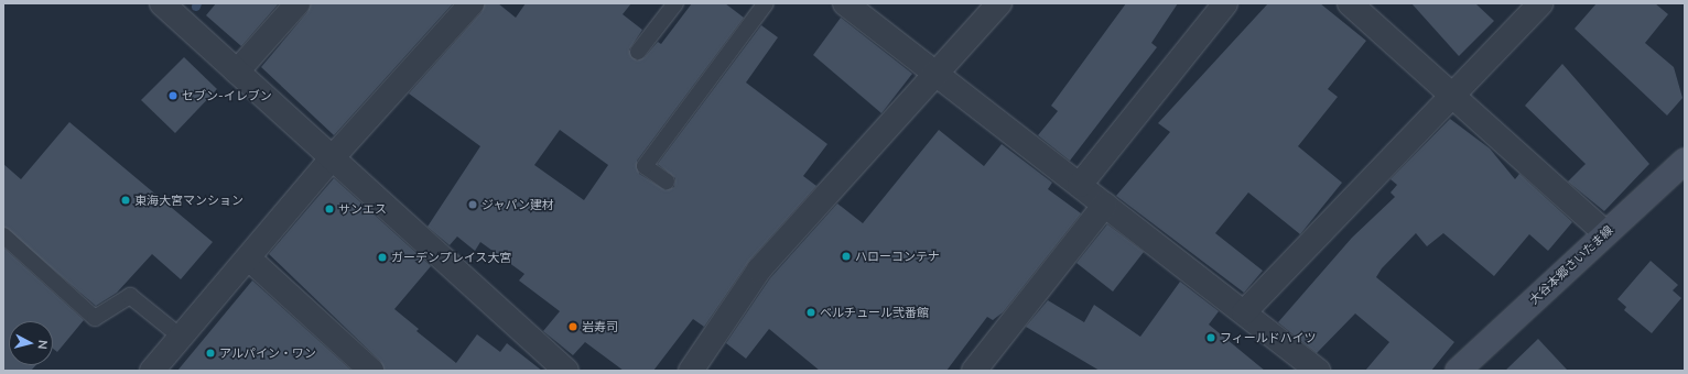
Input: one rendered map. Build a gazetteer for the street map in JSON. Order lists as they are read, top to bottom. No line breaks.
{"streets":{"main road":["大谷本郷さいたま線"]},"places":["セブン-イレブン","東海大宮マンション","ジャパン建材","サンエス","ハローコンテナ","ガーデンプレイス大宮","ベルチュール弐番館","岩寿司","フィールドハイツ","アルパイン・ワン"],"north":"right"}
